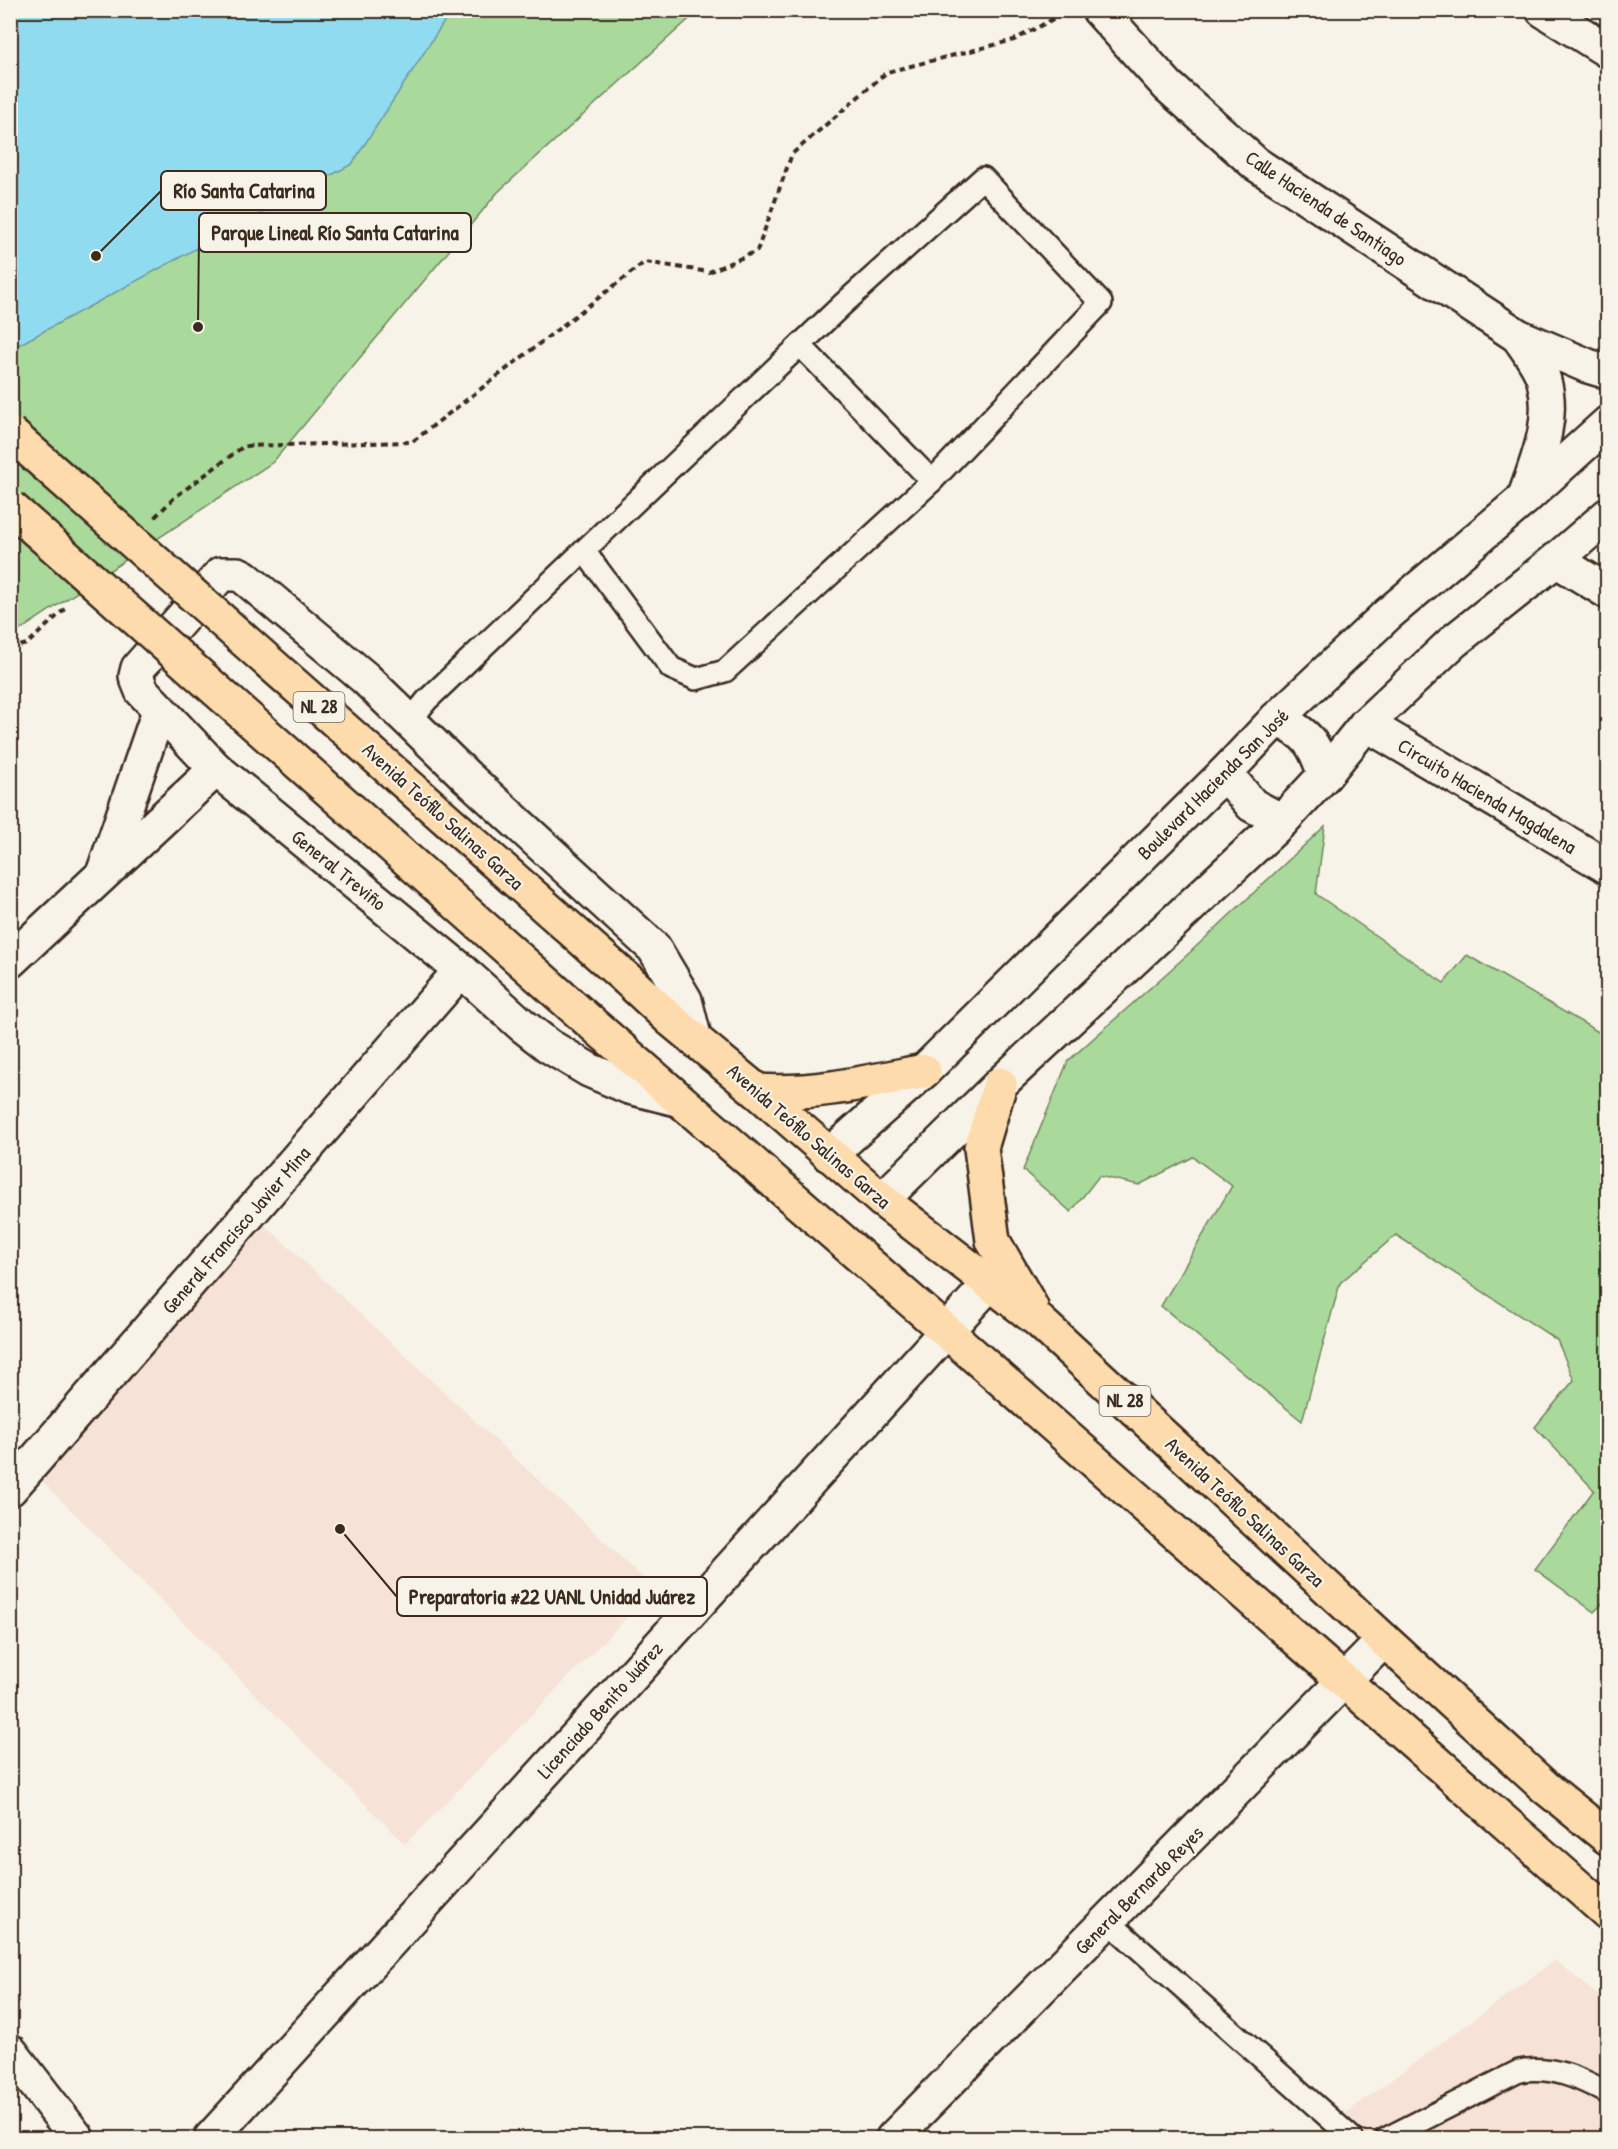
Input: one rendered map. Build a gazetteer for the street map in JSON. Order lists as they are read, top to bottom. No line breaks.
{"streets":{"main road":["NL 28","Avenida Teófilo Salinas Garza"],"street":["Calle Hacienda de Santiago","Boulevard Hacienda San José","Circuito Hacienda Magdalena","General Treviño","General Francisco Javier Mina","Licenciado Benito Juárez","General Bernardo Reyes"]},"crossings":[["Calle Hacienda de Santiago","Boulevard Hacienda San José"],["NL 28","General Treviño"],["NL 28","Licenciado Benito Juárez"],["NL 28","General Bernardo Reyes"],["Boulevard Hacienda San José","Avenida Teófilo Salinas Garza"],["Avenida Teófilo Salinas Garza","Licenciado Benito Juárez"],["Avenida Teófilo Salinas Garza","General Bernardo Reyes"],["General Treviño","General Francisco Javier Mina"]],"places":["Río Santa Catarina","Parque Lineal Río Santa Catarina","Preparatoria #22 UANL Unidad Juárez"]}
